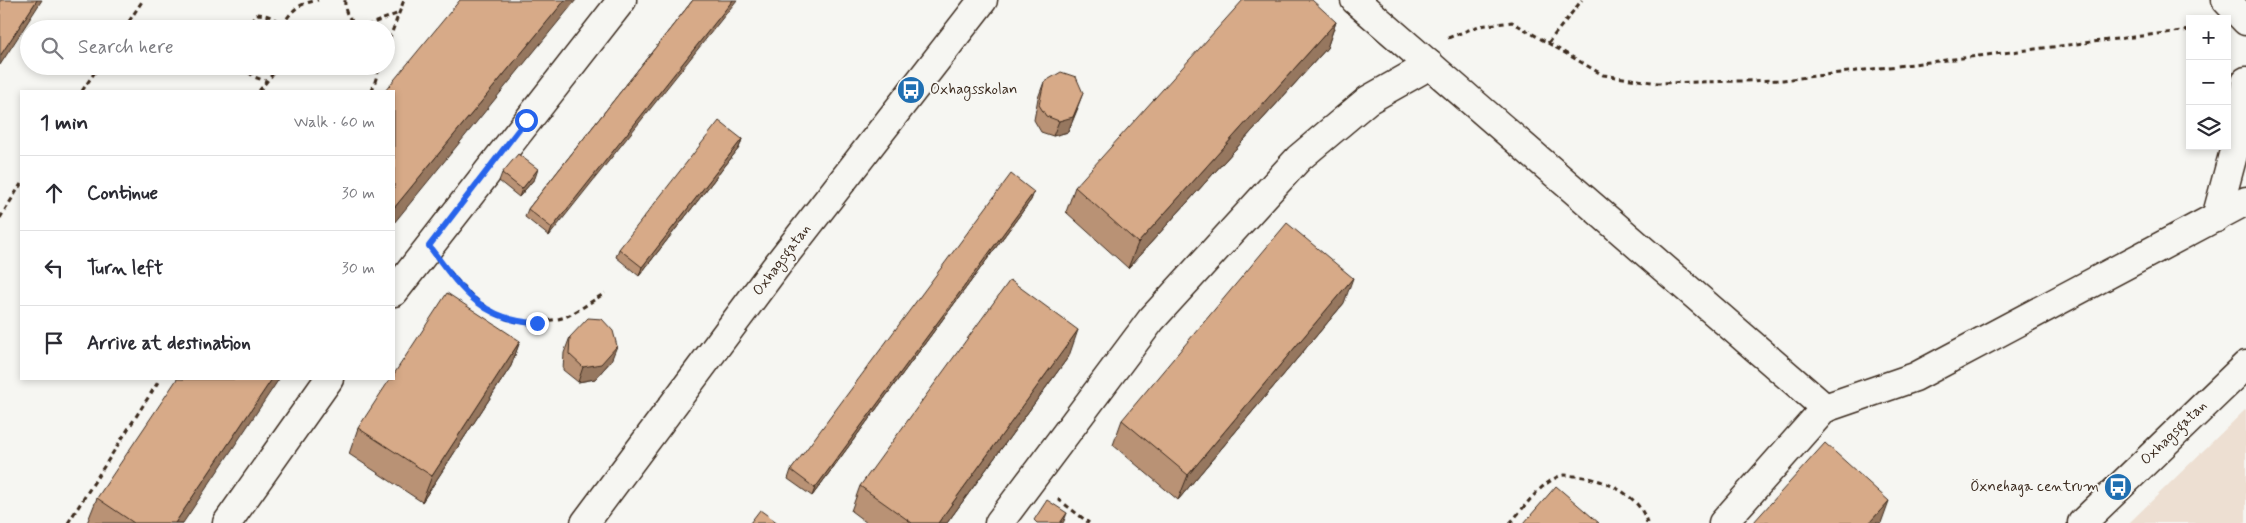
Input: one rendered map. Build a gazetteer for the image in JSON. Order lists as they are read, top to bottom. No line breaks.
{"streets":{"street":["Oxhagsgatan"]},"places":{"bus stop":["Oxhagsskolan","Öxnehaga centrum"]},"page":{"map_buttons":["+","−"],"search":"Search here","heading":["1 min","Walk · 60 m"],"list":[["Continue","30 m"],["Turn left","30 m"],"Arrive at destination"]}}
